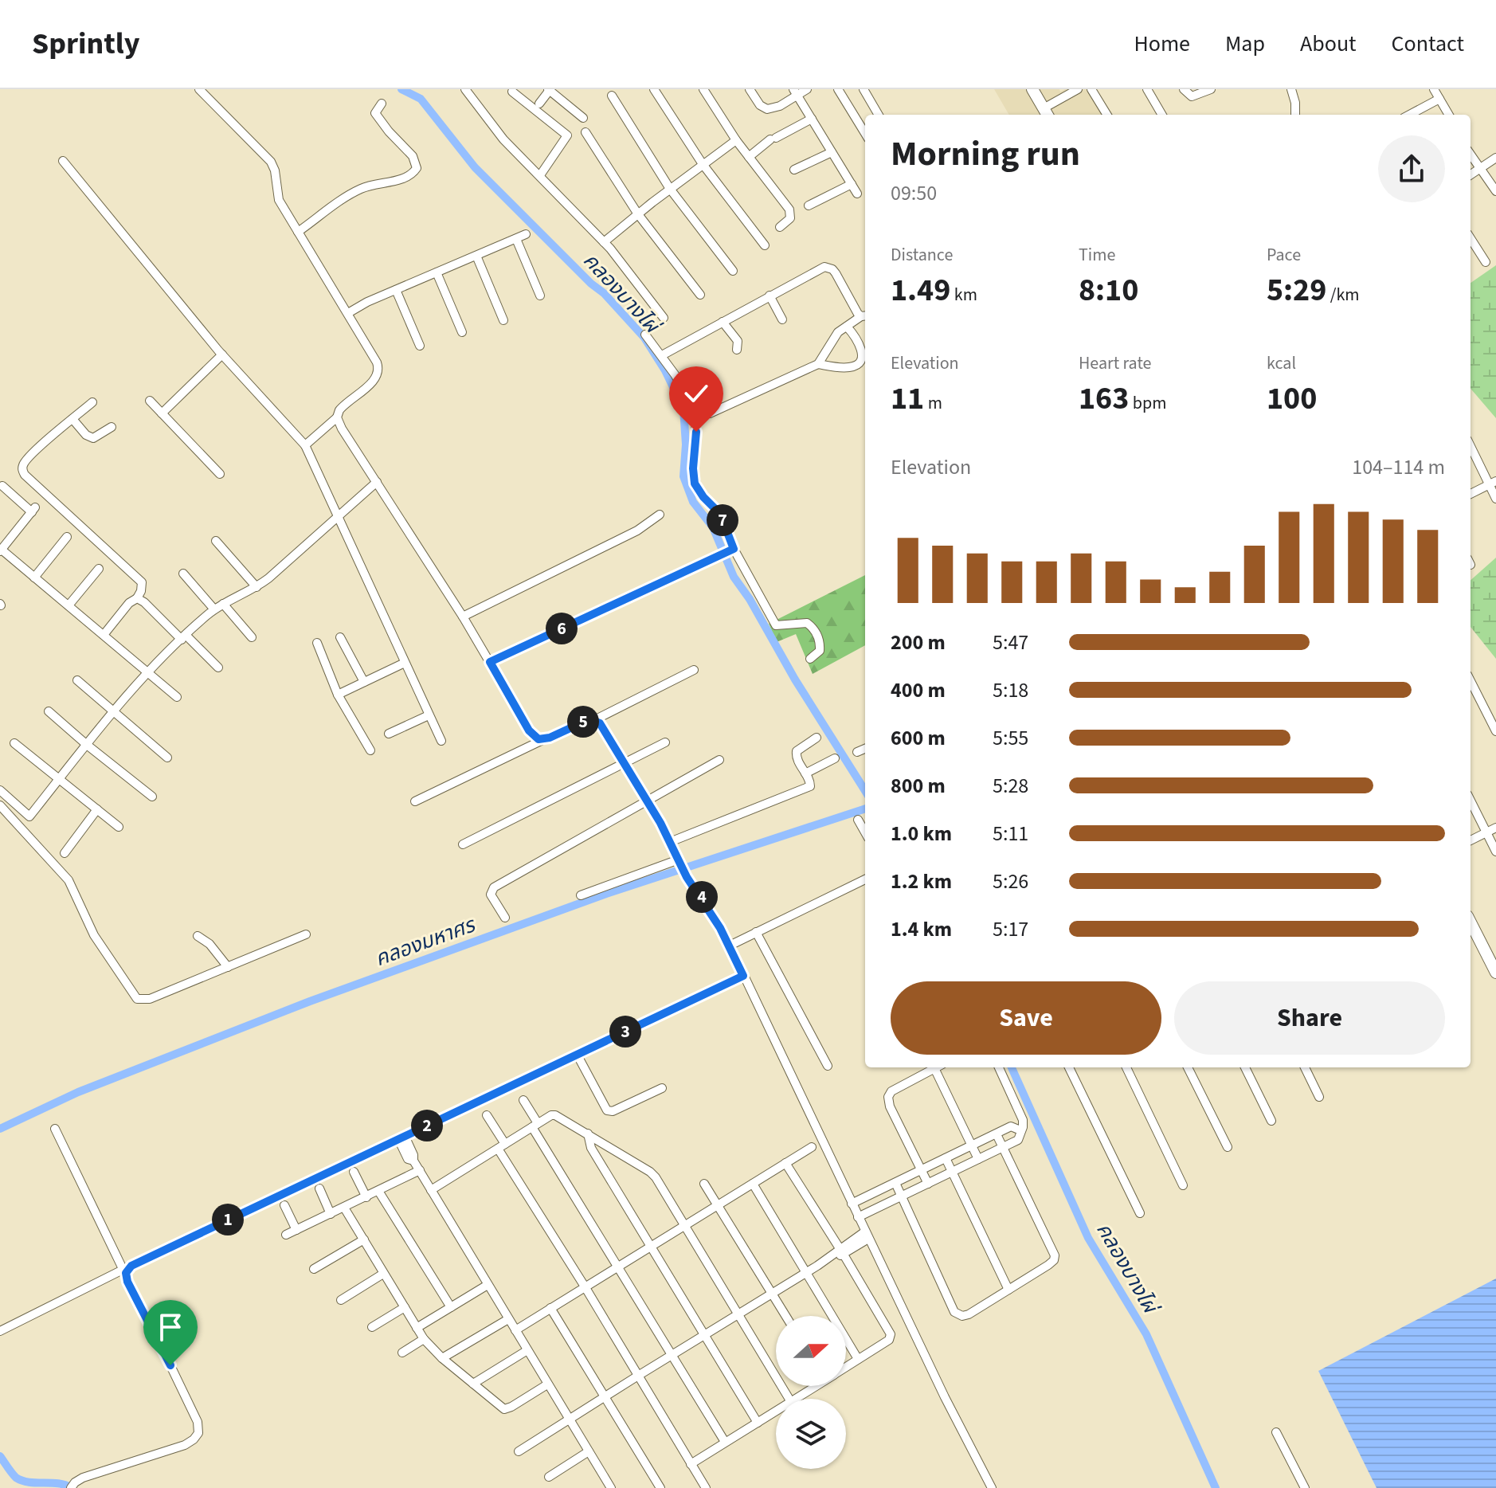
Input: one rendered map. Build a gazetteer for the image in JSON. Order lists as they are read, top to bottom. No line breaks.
{"water":["คลองบางไผ่","คลองมหาศร"],"north":"right","page":{"header":"Sprintly","nav":["Home","Map","About","Contact"],"heading":["Morning run","09:50"],"stats":[["Distance","1.49 km"],["Time","8:10"],["Pace","5:29 /km"],["Elevation","11 m"],["Heart rate","163 bpm"],["kcal","100"]],"chart":["Elevation","104–114 m"],"pins":["7","6","5","4","3","2","1"],"list":[{"name":"200 m","note":"5:47"},{"name":"400 m","note":"5:18"},{"name":"600 m","note":"5:55"},{"name":"800 m","note":"5:28"},{"name":"1.0 km","note":"5:11"},{"name":"1.2 km","note":"5:26"},{"name":"1.4 km","note":"5:17"}],"buttons":["Save","Share"]}}
